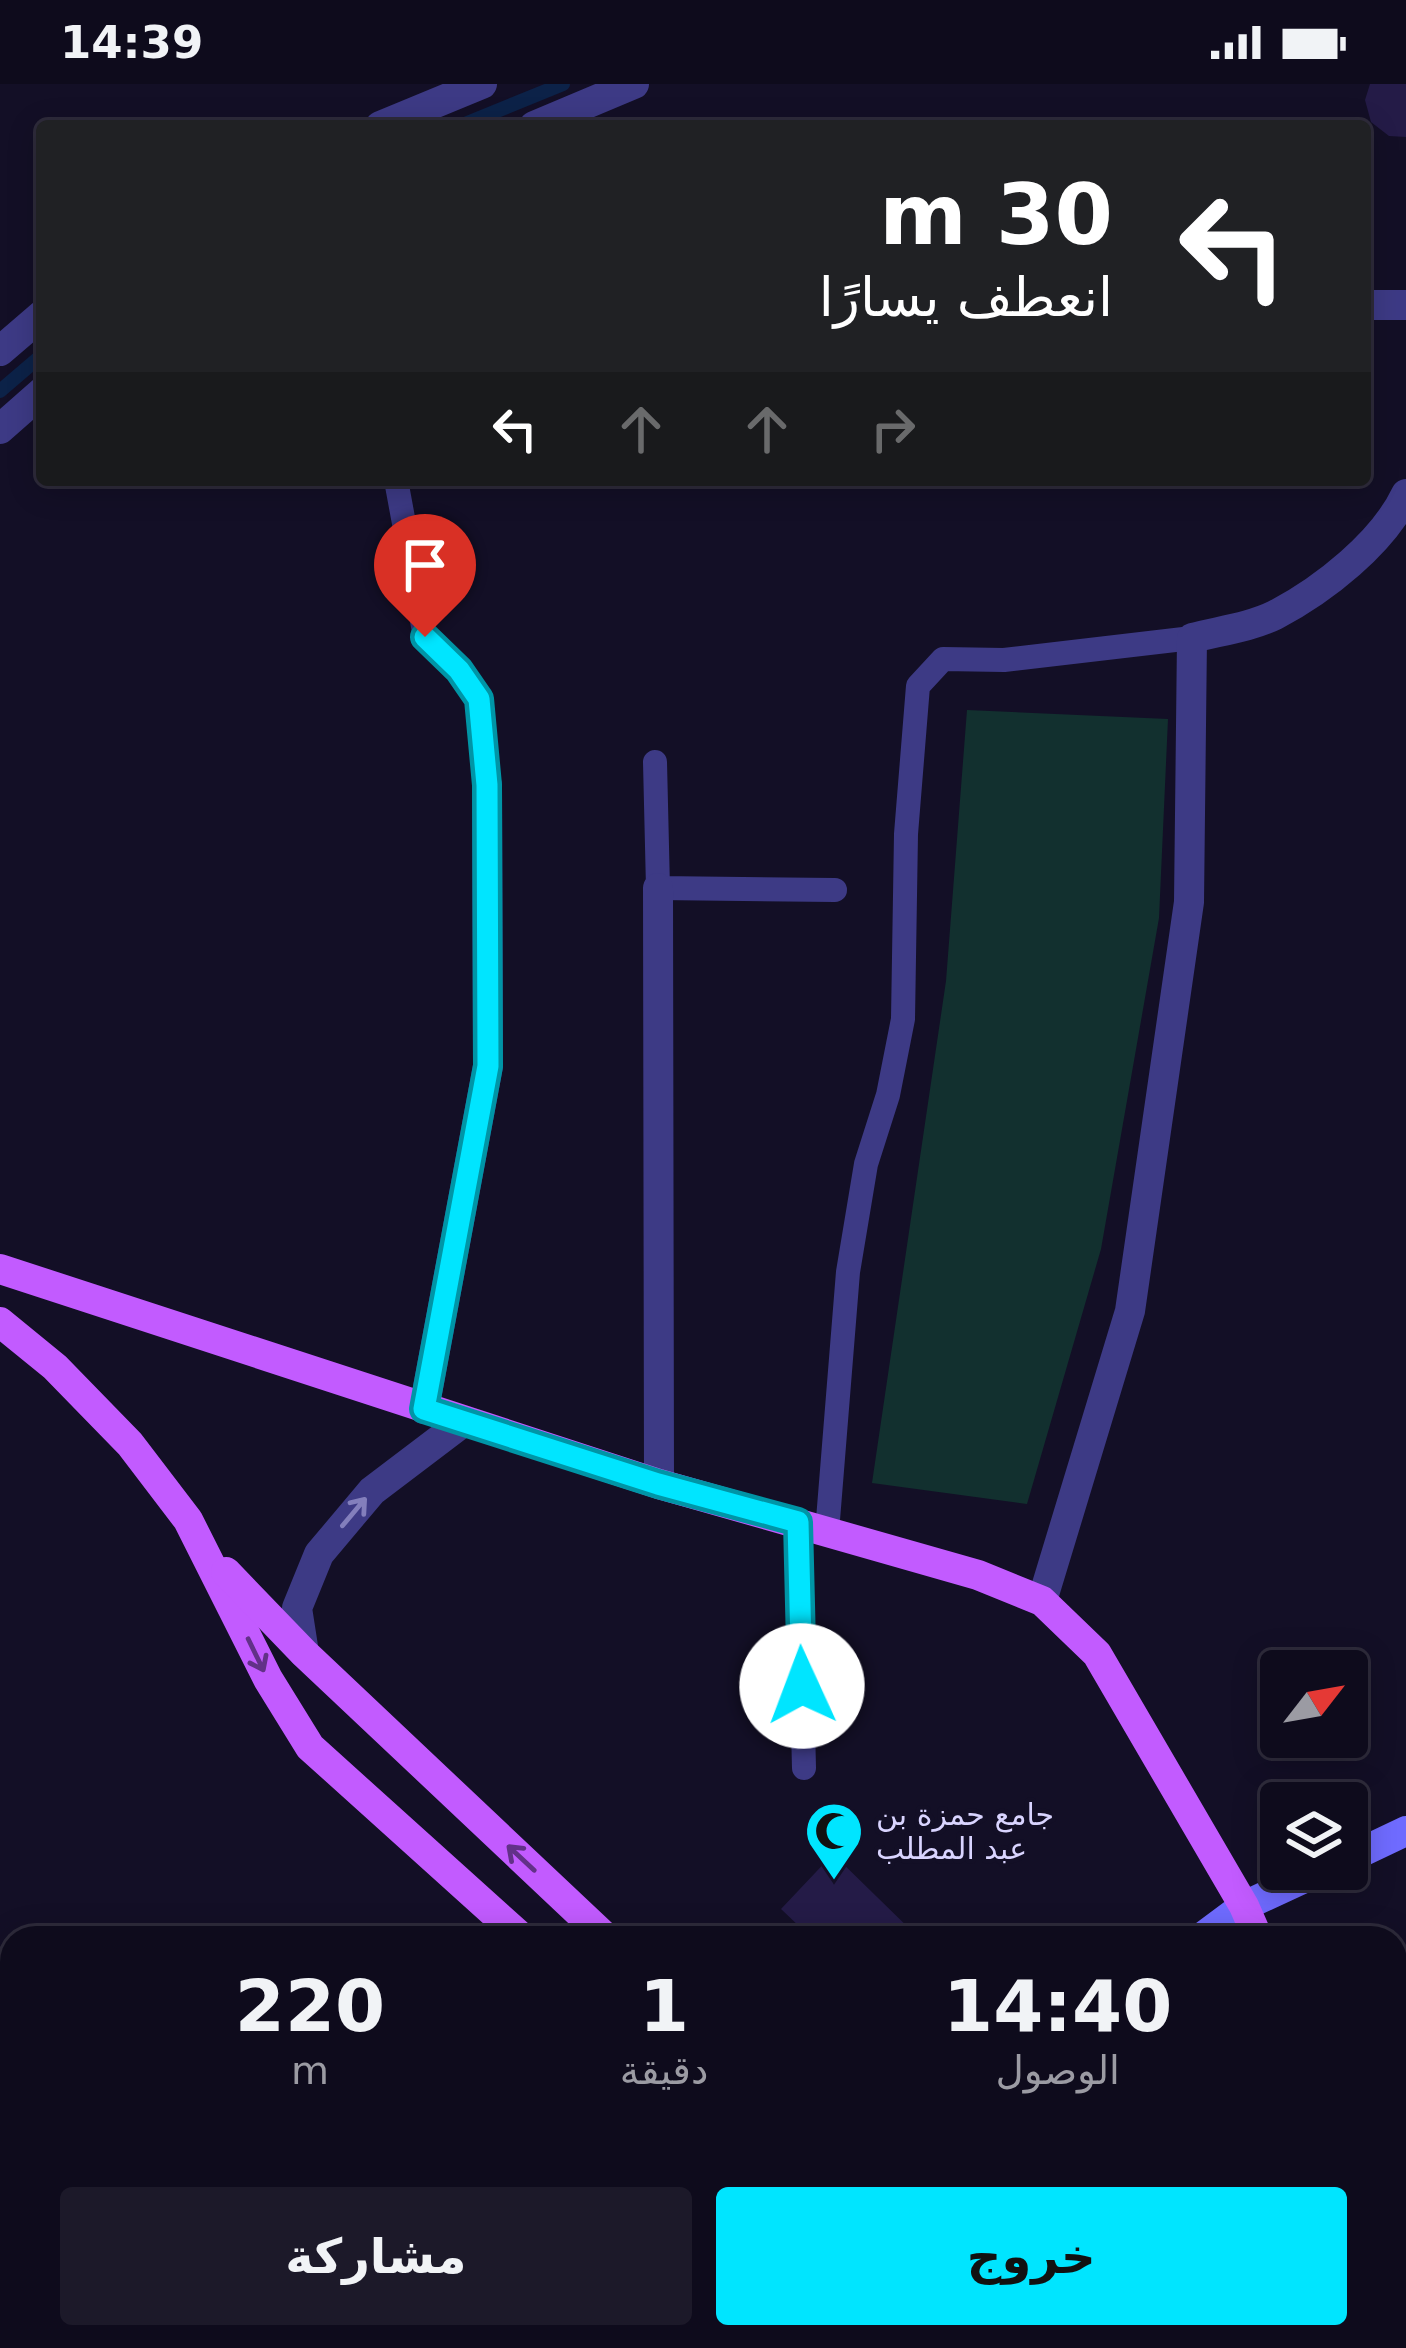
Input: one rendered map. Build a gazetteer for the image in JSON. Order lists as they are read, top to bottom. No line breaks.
{"places":{"mosque":["جامع حمزة بن عبد المطلب"]},"north":"top right","page":{"status":"14:39","turn":["30 m","انعطف يسارًا"],"eta":["14:40","الوصول","1","دقيقة","220","m"],"buttons":["خروج","مشاركة"]}}
